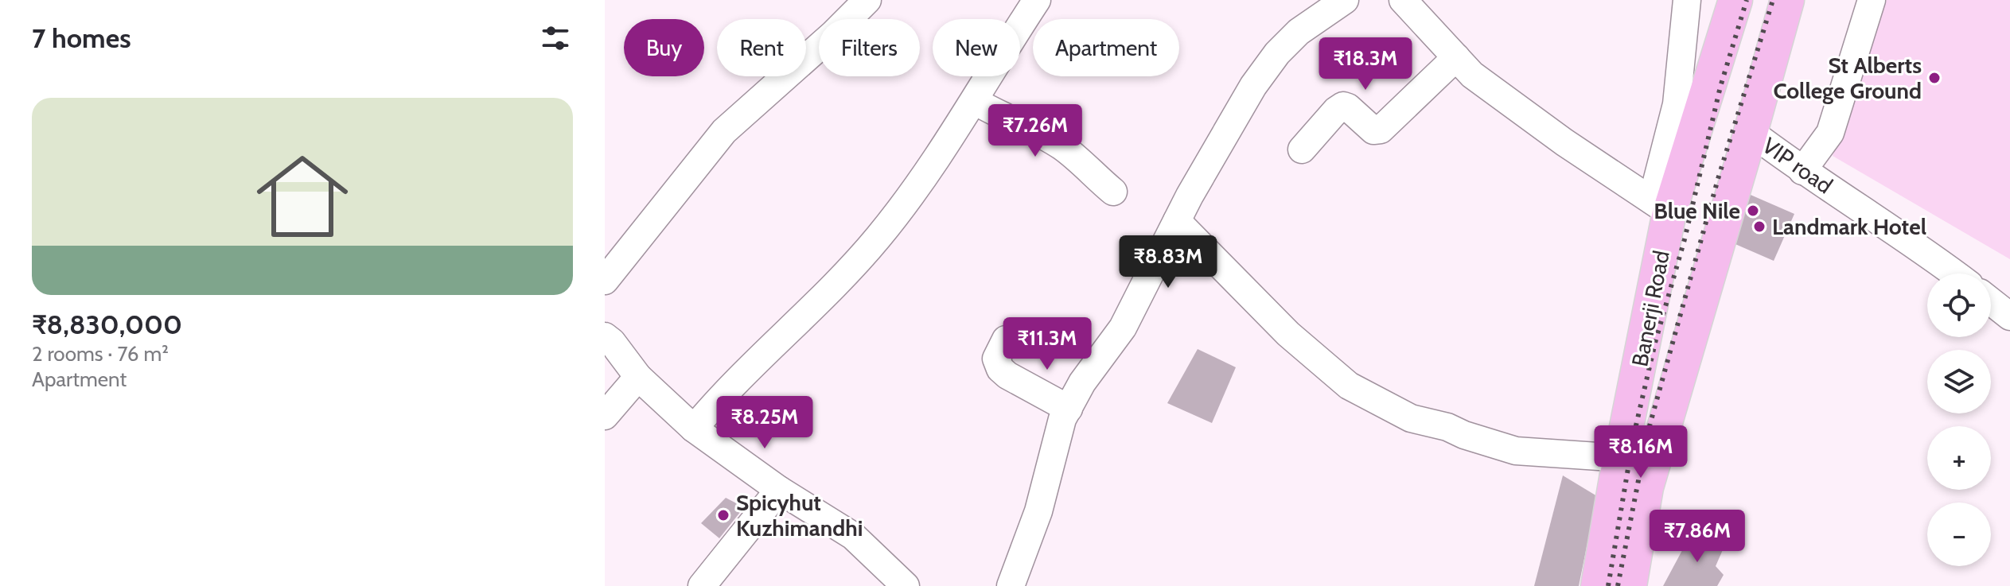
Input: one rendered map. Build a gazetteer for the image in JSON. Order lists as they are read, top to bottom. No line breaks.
{"streets":{"main road":["Banerji Road"],"street":["VIP road"]},"crossings":[["VIP road","Banerji Road"]],"places":["St Alberts College Ground","Blue Nile","Landmark Hotel","Spicyhut Kuzhimandhi"],"page":{"heading":"7 homes","chip":["Buy","Rent","Filters","New","Apartment"],"price":["₹18.3M","₹7.26M","₹8.83M","₹11.3M","₹8.25M","₹8.16M","₹7.86M"],"list":[{"name":"₹8,830,000","note":"2 rooms · 76 m² · Apartment"}],"map_buttons":["+","−"]}}
